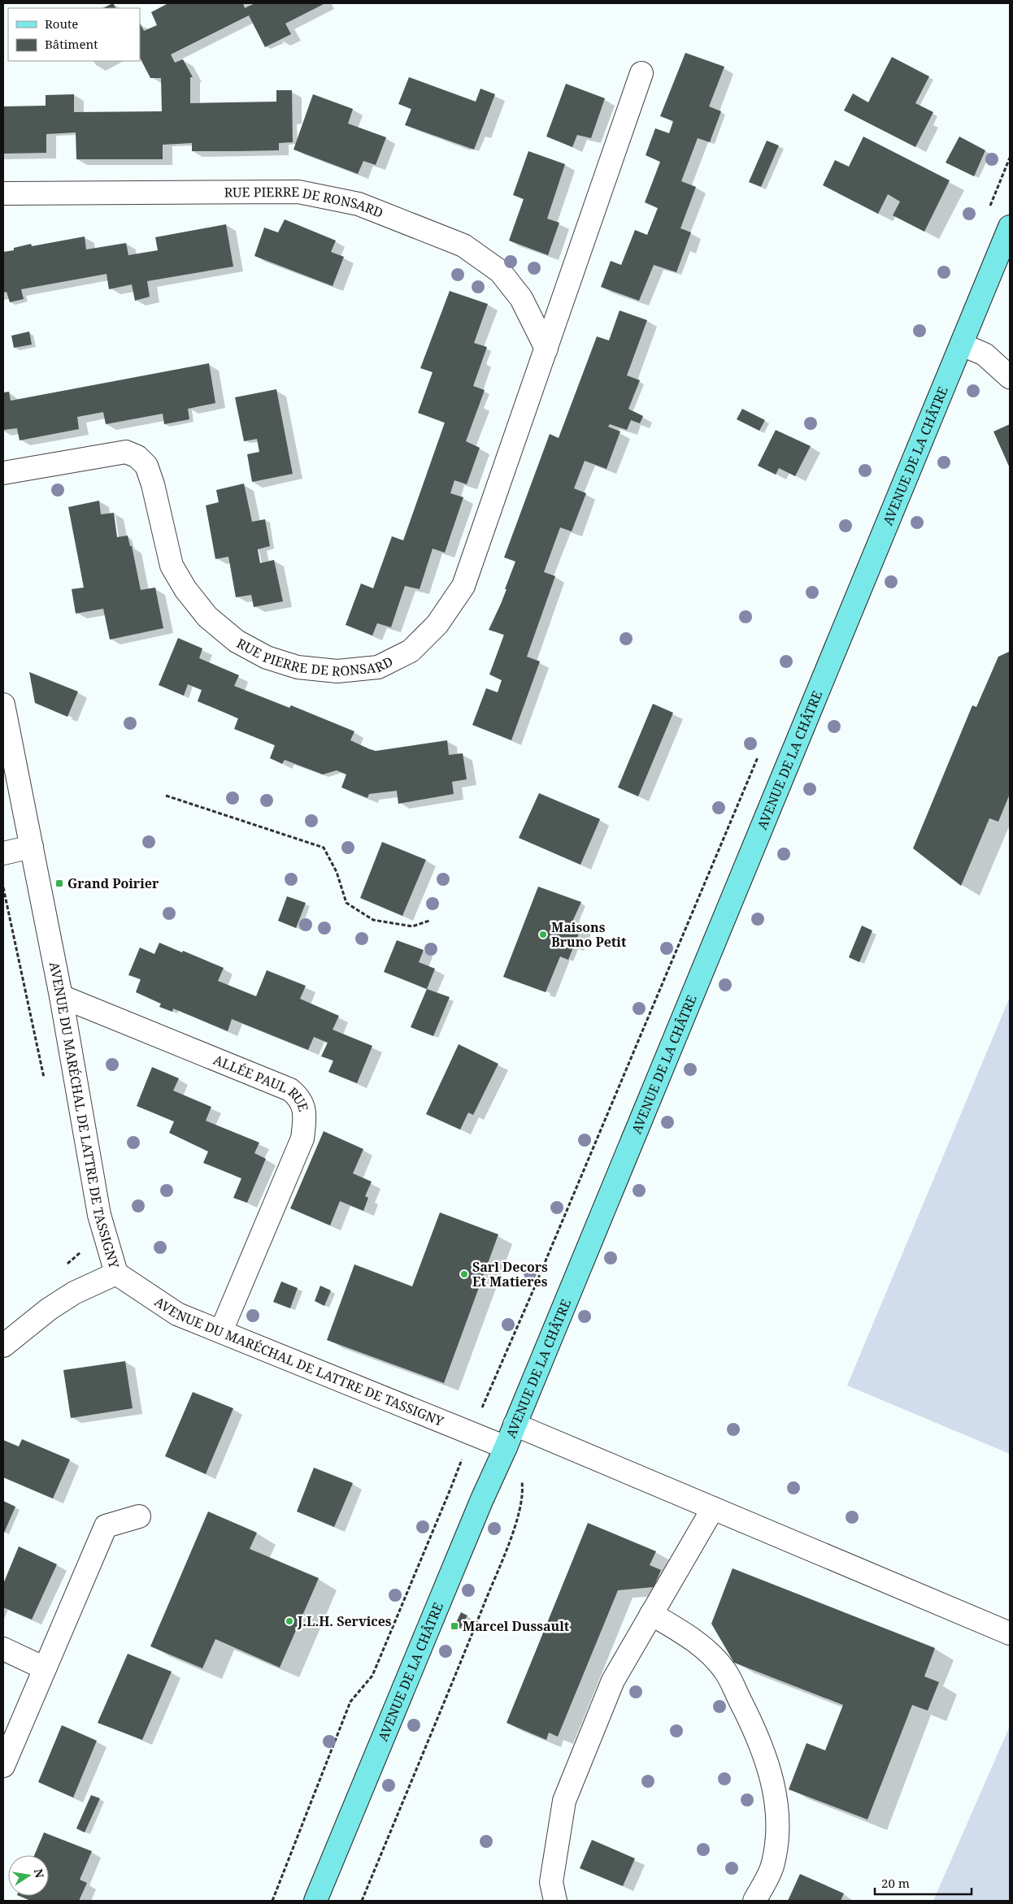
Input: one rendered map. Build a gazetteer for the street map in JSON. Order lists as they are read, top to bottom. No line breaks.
{"streets":{"main road":["AVENUE DE LA CHÂTRE"],"street":["RUE PIERRE DE RONSARD","ALLÉE PAUL RUE","AVENUE DU MARÉCHAL DE LATTRE DE TASSIGNY"]},"crossings":[["AVENUE DE LA CHÂTRE","AVENUE DU MARÉCHAL DE LATTRE DE TASSIGNY"],["ALLÉE PAUL RUE","AVENUE DU MARÉCHAL DE LATTRE DE TASSIGNY"]],"places":{"transit":["Grand Poirier","Marcel Dussault"],"other":["Maisons Bruno Petit","Sarl Decors Et Matieres","J.L.H. Services"]},"legend":["Route","Bâtiment"],"scale_bar":"20 m","north":"right"}
